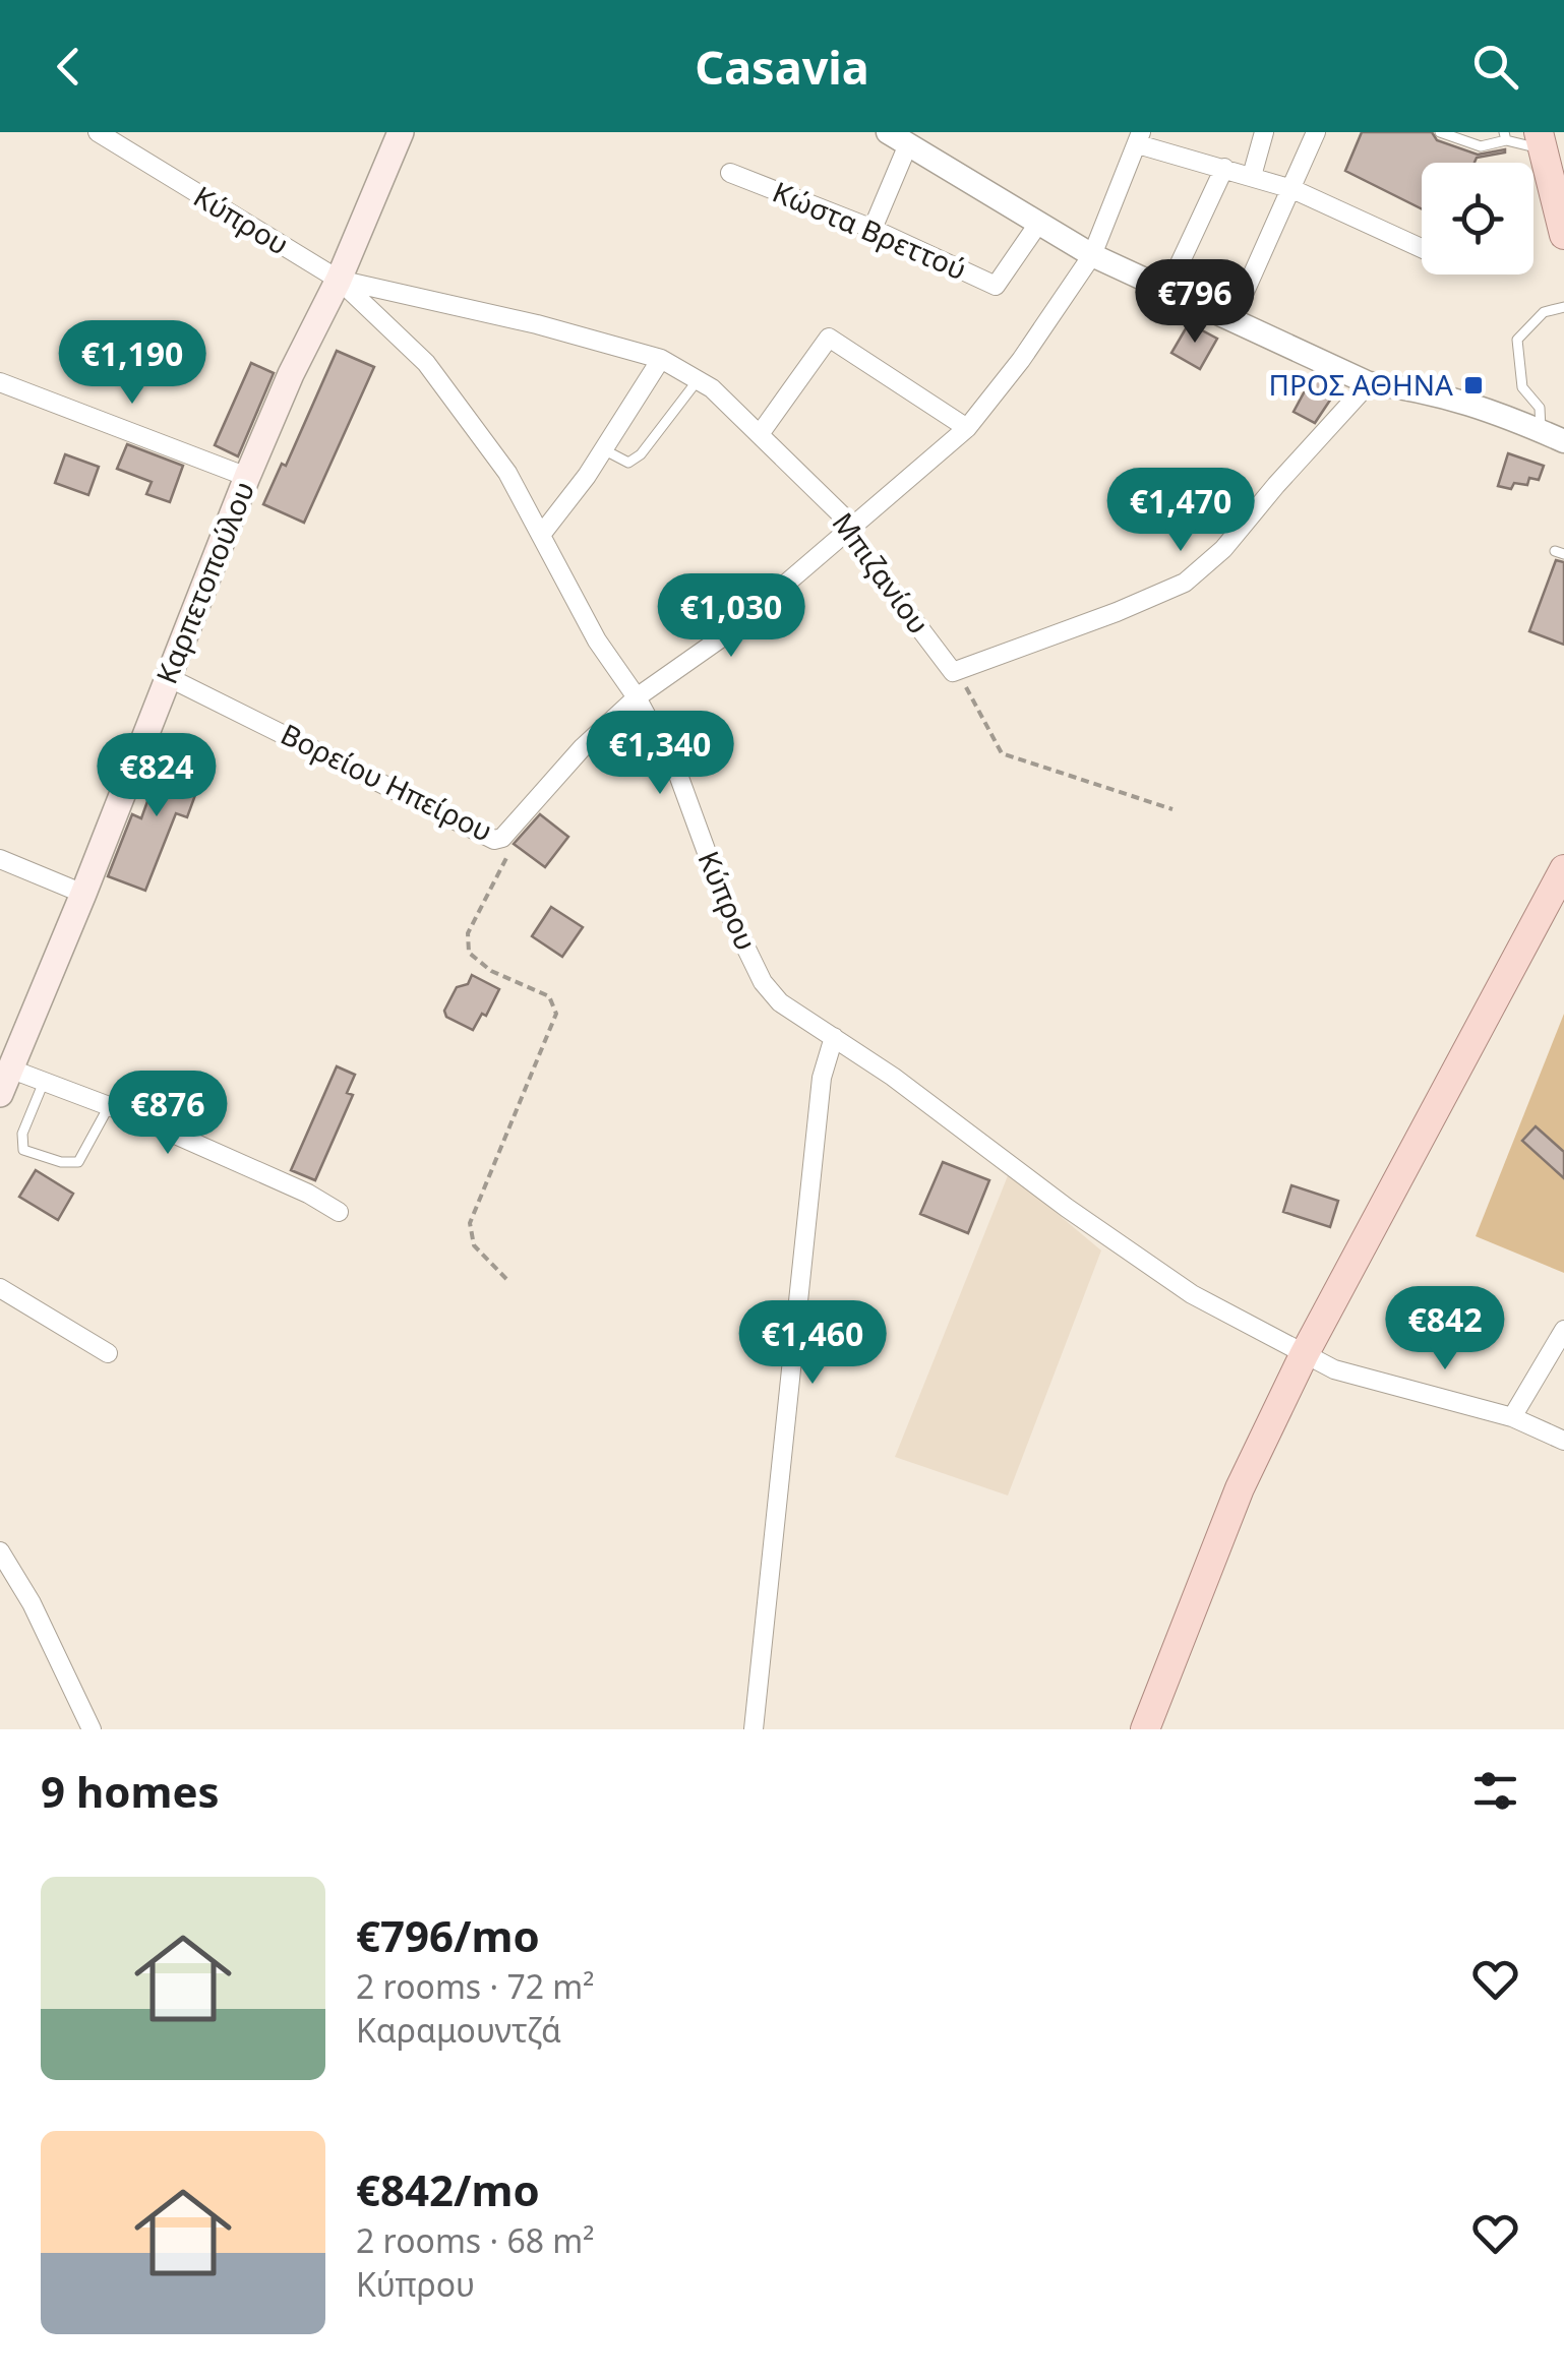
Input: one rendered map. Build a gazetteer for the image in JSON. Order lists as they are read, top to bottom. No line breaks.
{"streets":{"main road":["Καρπετοπούλου"],"street":["Κύπρου","Κώστα Βρεττού","Μπιζανίου","Βορείου Ηπείρου"]},"crossings":[["Κύπρου","Μπιζανίου"],["Κύπρου","Καρπετοπούλου"],["Κύπρου","Βορείου Ηπείρου"],["Μπιζανίου","Καρπετοπούλου"],["Μπιζανίου","Βορείου Ηπείρου"],["Καρπετοπούλου","Βορείου Ηπείρου"]],"places":{"transit":["ΠΡΟΣ ΑΘΗΝΑ"]},"page":{"header":"Casavia","price":["€796","€1,190","€1,470","€1,030","€1,340","€824","€876","€842","€1,460"],"heading":"9 homes","list":[{"name":"€796/mo","note":"2 rooms · 72 m² · Καραμουντζά"},{"name":"€842/mo","note":"2 rooms · 68 m² · Κύπρου"}]}}
